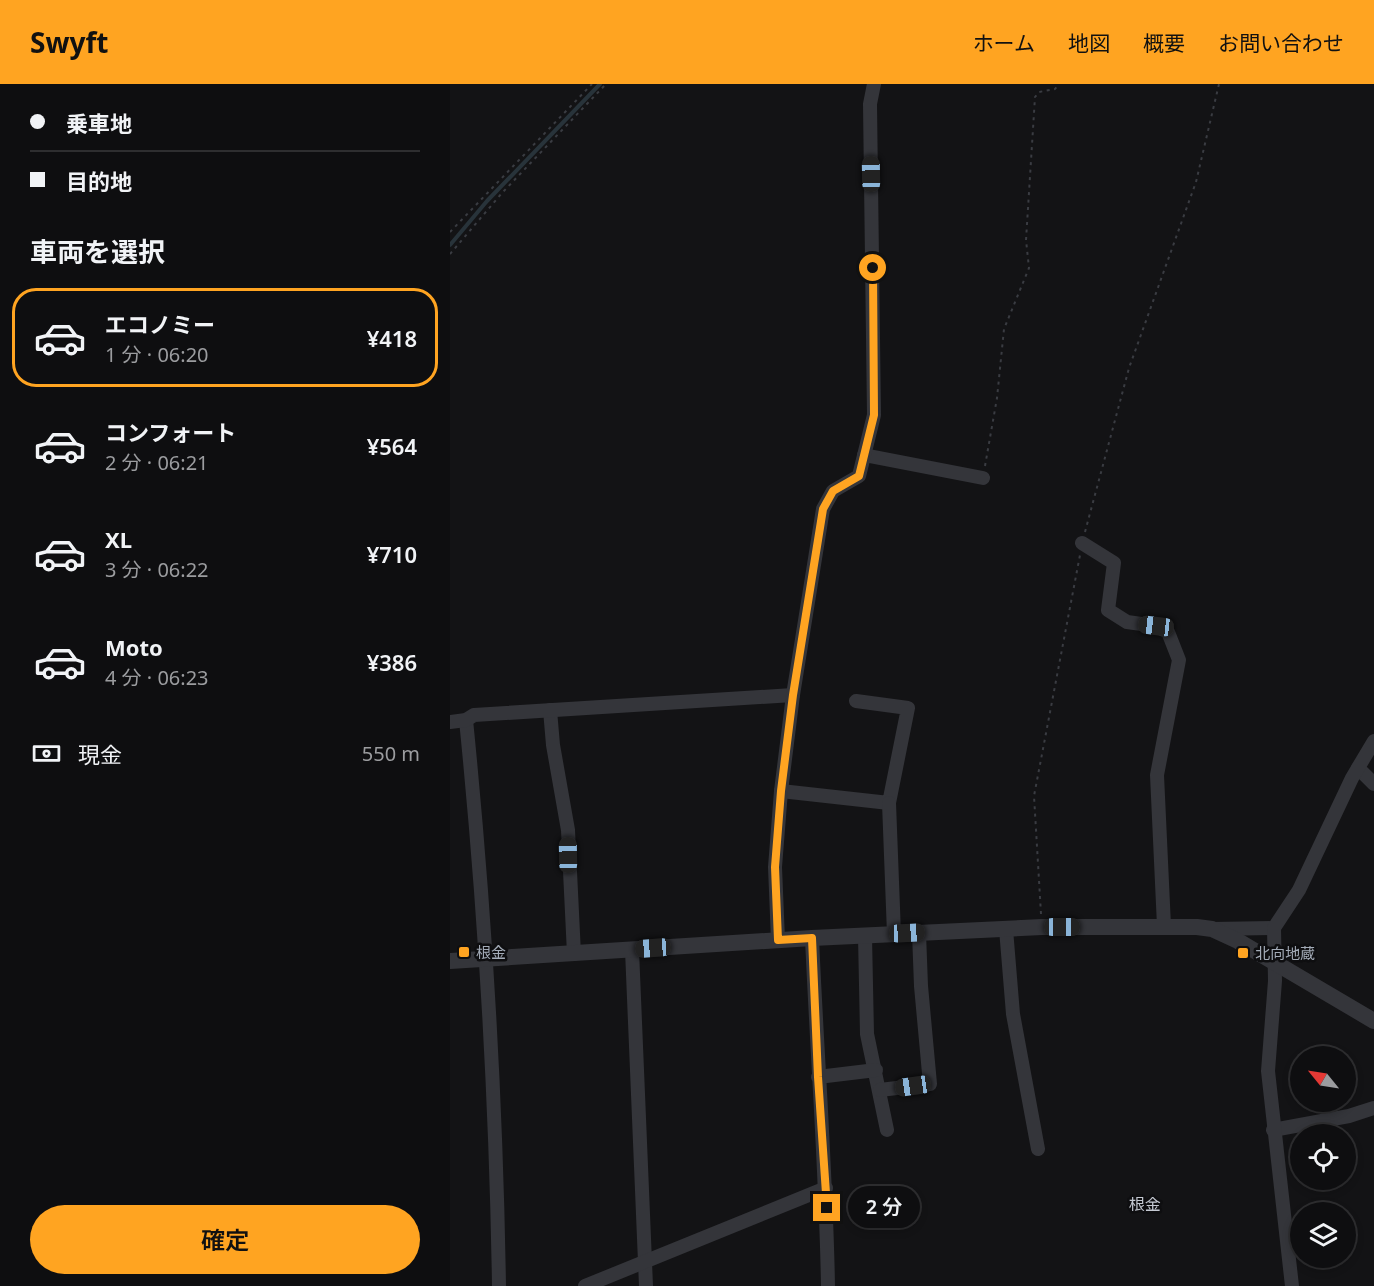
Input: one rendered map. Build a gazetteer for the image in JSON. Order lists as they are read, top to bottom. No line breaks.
{"districts":["根金"],"places":{"transit":["根金","北向地蔵"]},"north":"top left","page":{"header":"Swyft","nav":["ホーム","地図","概要","お問い合わせ"],"banner":["乗車地","目的地"],"heading":"車両を選択","list":[{"name":"エコノミー","note":"1 分 · 06:20","value":"¥418"},{"name":"コンフォート","note":"2 分 · 06:21","value":"¥564"},{"name":"XL","note":"3 分 · 06:22","value":"¥710"},{"name":"Moto","note":"4 分 · 06:23","value":"¥386"}],"pay":["現金","550 m"],"bubble":"2 分","buttons":"確定"}}
